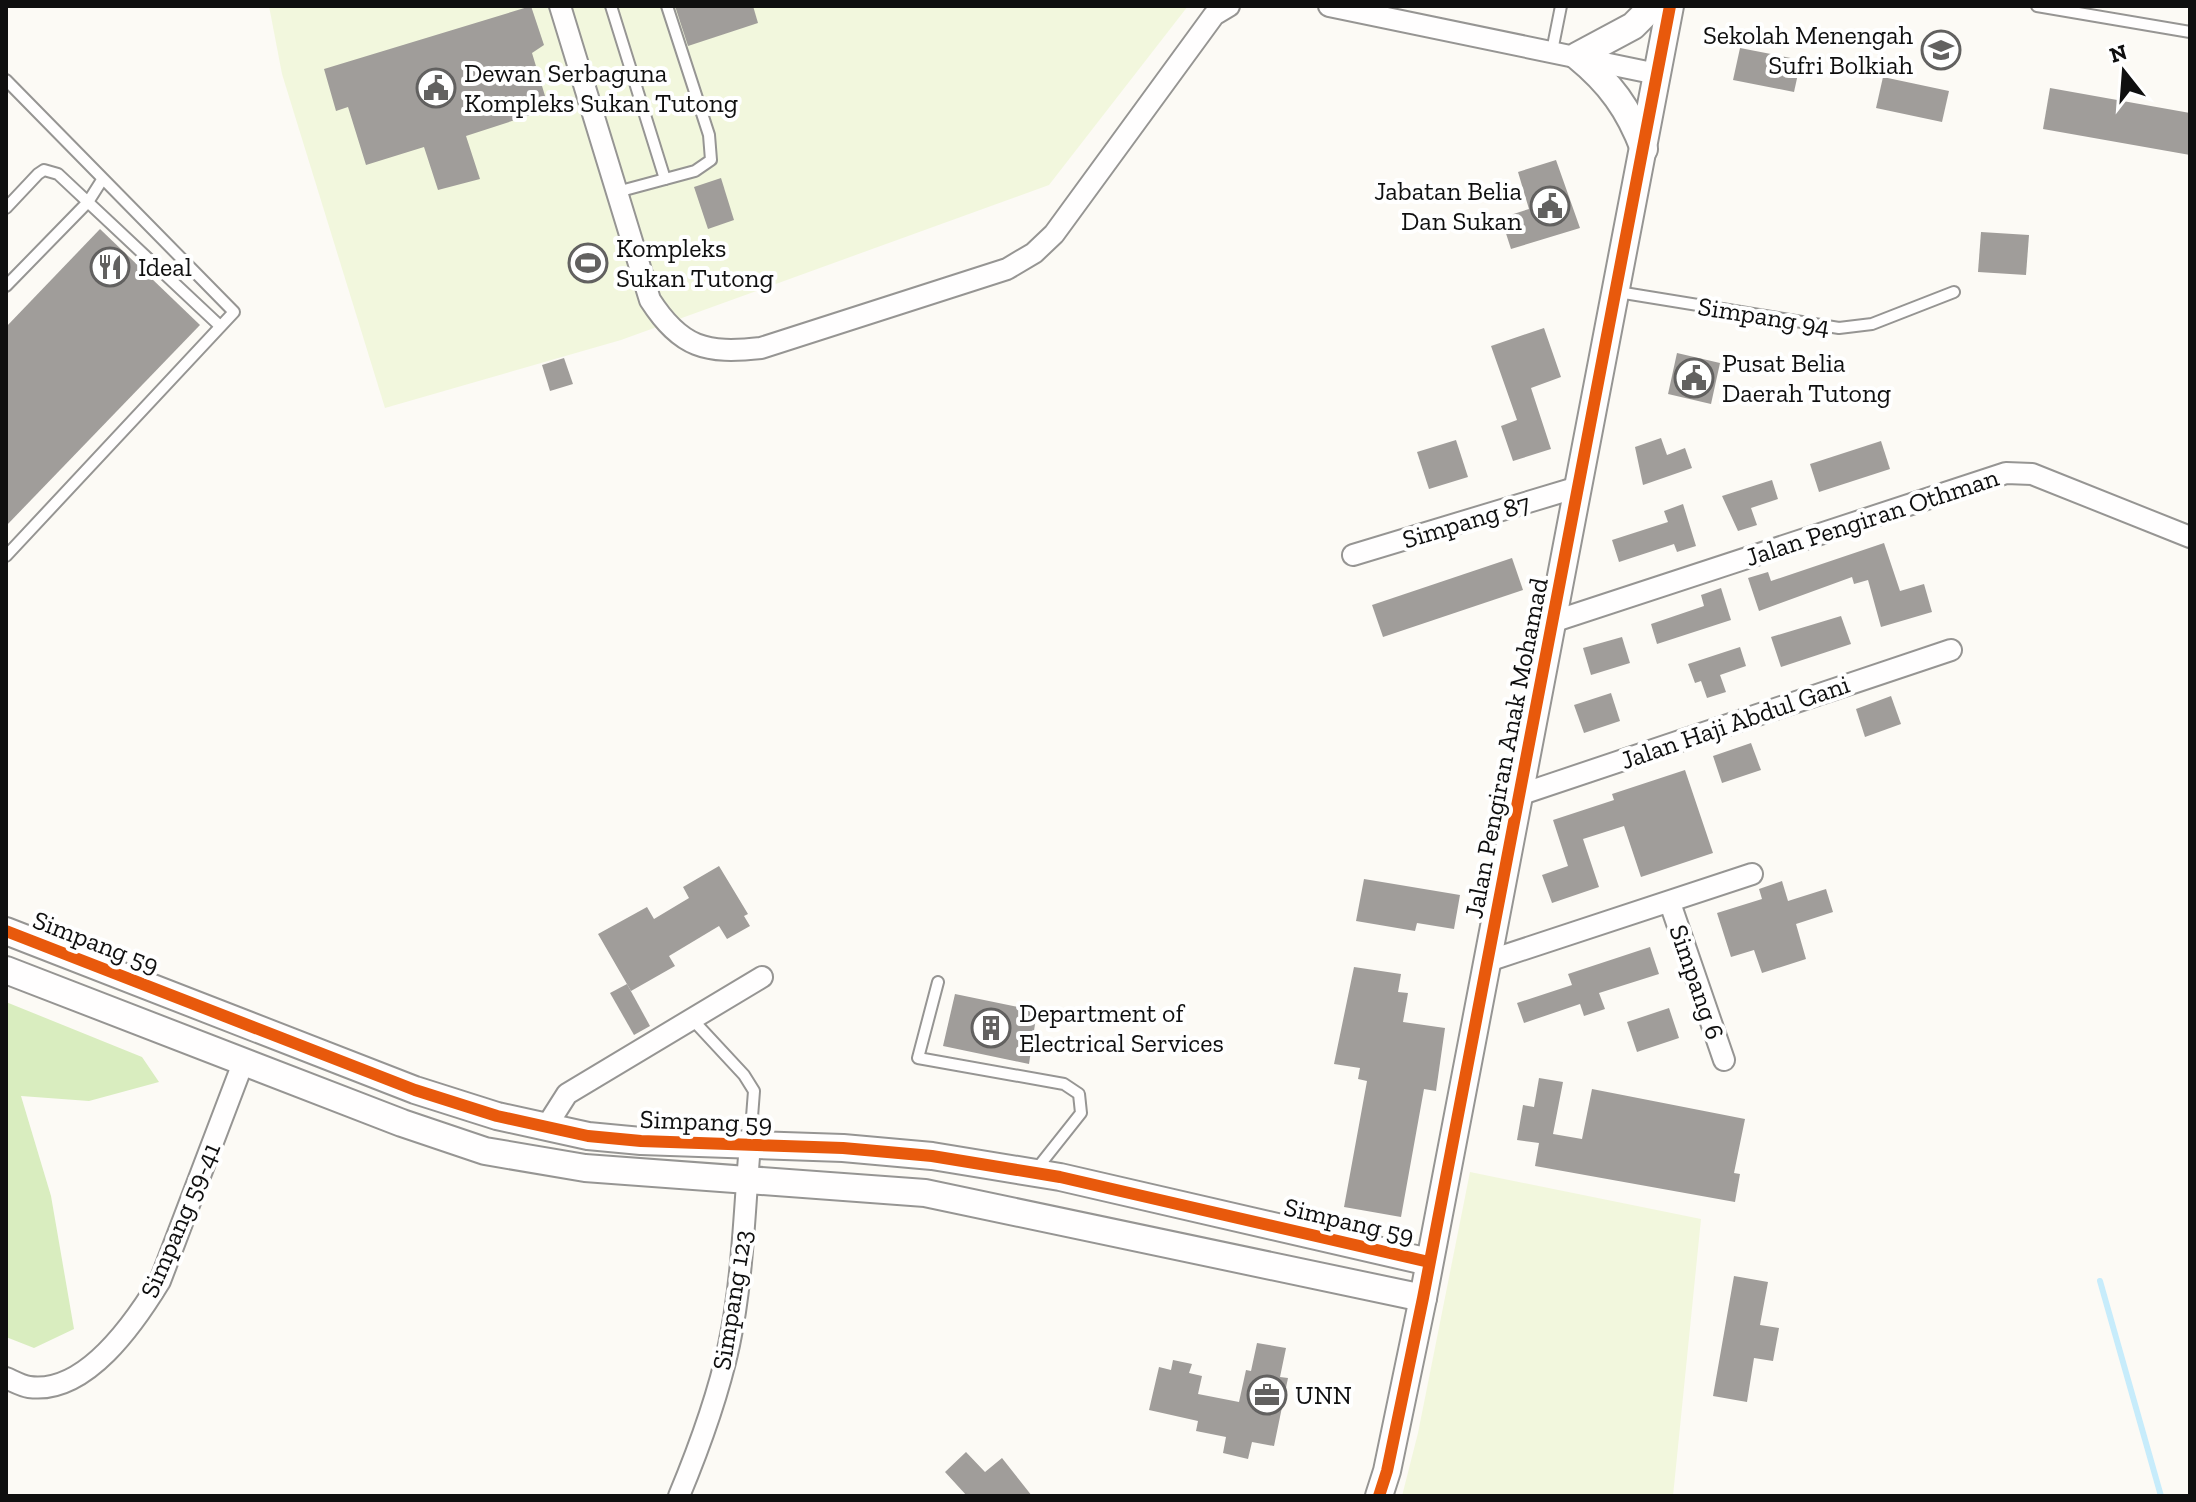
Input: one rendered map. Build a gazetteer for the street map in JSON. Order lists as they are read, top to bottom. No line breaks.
{"streets":{"street":["Jalan Pengiran Othman","Simpang 87","Jalan Haji Abdul Gani","Jalan Pengiran Anak Mohamad","Simpang 59","Simpang 6","Simpang 59-41","Simpang 123"],"lane":["Simpang 94"]},"crossings":[["Simpang 94","Jalan Pengiran Anak Mohamad"],["Jalan Pengiran Othman","Jalan Pengiran Anak Mohamad"],["Simpang 87","Jalan Pengiran Anak Mohamad"],["Jalan Haji Abdul Gani","Jalan Pengiran Anak Mohamad"],["Jalan Pengiran Anak Mohamad","Simpang 59"],["Simpang 59","Simpang 59-41"],["Simpang 59","Simpang 123"]],"places":{"school or university":["Sekolah Menengah Sufri Bolkiah"],"public building":["Dewan Serbaguna Kompleks Sukan Tutong","Jabatan Belia Dan Sukan","Pusat Belia Daerah Tutong"],"sports":["Kompleks Sukan Tutong"],"restaurant":["Ideal"],"building":["Department of Electrical Services"],"office":["UNN"]},"north":"top"}
